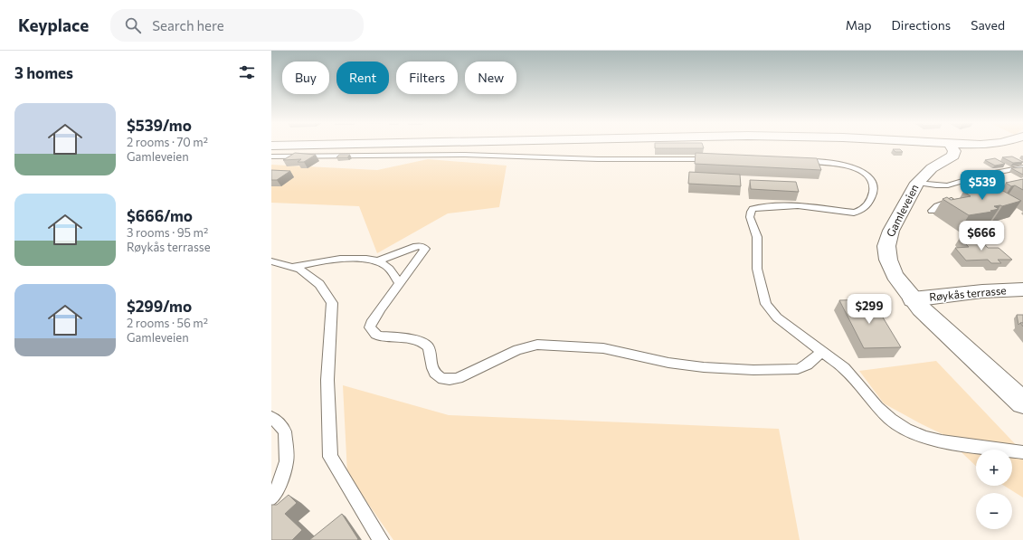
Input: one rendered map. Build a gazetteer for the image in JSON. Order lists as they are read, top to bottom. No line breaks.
{"streets":{"main road":["Gamleveien","Røykås terrasse"]},"crossings":[["Gamleveien","Røykås terrasse"]],"page":{"header":"Keyplace","search":"Search here","nav":["Map","Directions","Saved"],"heading":"3 homes","chip":["Buy","Rent","Filters","New"],"list":[{"name":"$539/mo","note":"2 rooms · 70 m² · Gamleveien"},{"name":"$666/mo","note":"3 rooms · 95 m² · Røykås terrasse"},{"name":"$299/mo","note":"2 rooms · 56 m² · Gamleveien"}],"price":["$539","$666","$299"],"map_buttons":["+","−"]}}
